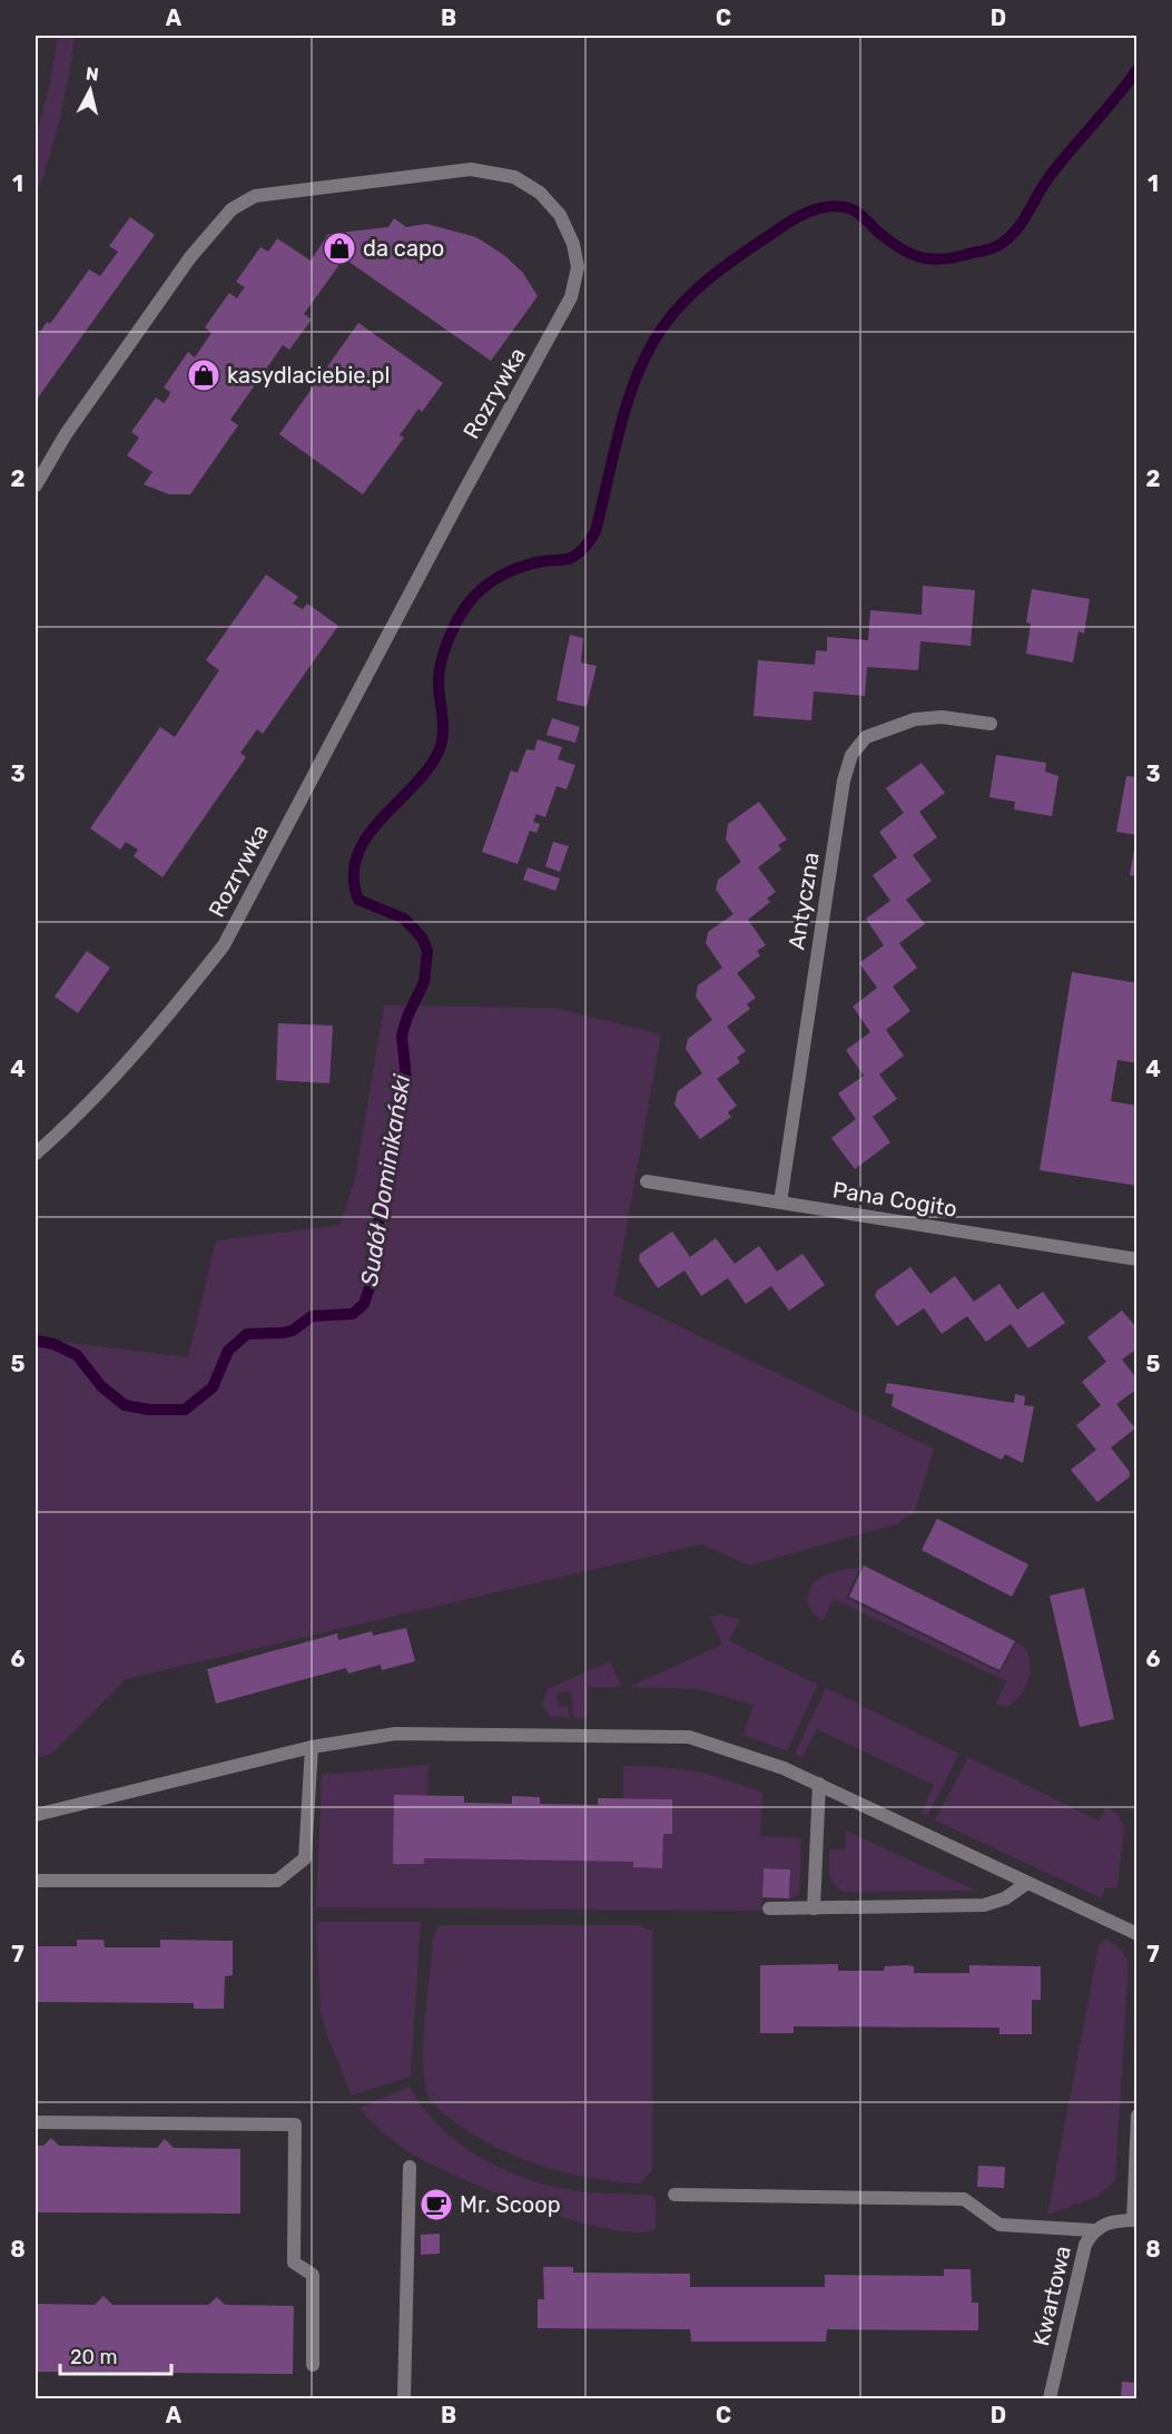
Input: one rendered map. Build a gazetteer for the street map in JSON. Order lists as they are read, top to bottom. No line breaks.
{"streets":{"street":["Rozrywka","Antyczna","Pana Cogito","Kwartowa"]},"crossings":[["Antyczna","Pana Cogito"]],"water":["Sudół Dominikański"],"places":{"shop":["da capo","kasydlaciebie.pl"],"cafe":["Mr. Scoop"]},"scale_bar":"20 m","north":"top","grid":{"columns":["A","B","C","D"],"rows":["1","2","3","4","5","6","7","8"]}}
